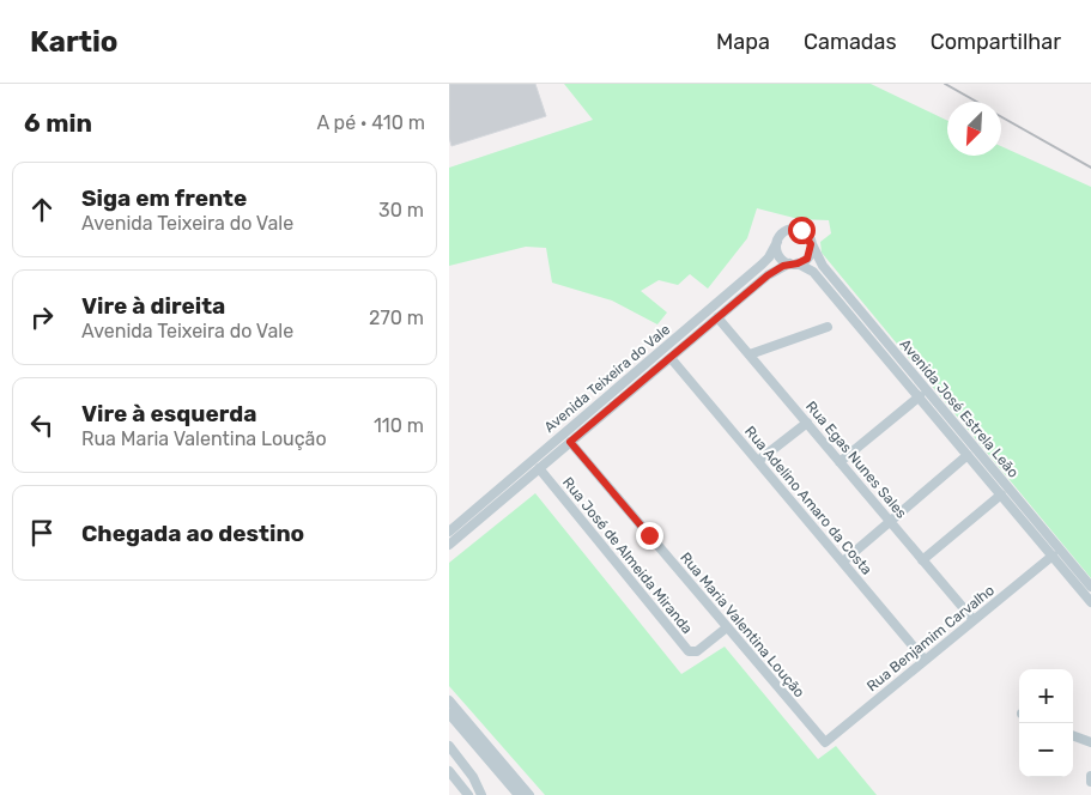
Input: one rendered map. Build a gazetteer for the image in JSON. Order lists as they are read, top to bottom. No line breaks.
{"streets":{"street":["Avenida Teixeira do Vale","Avenida José Estrela Leão","Rua Egas Nunes Sales","Rua Adelino Amaro da Costa","Rua José de Almeida Miranda","Rua Maria Valentina Loução","Rua Benjamim Carvalho"]},"crossings":[["Avenida Teixeira do Vale","Avenida José Estrela Leão"],["Avenida Teixeira do Vale","Rua Egas Nunes Sales"],["Avenida Teixeira do Vale","Rua Adelino Amaro da Costa"],["Avenida Teixeira do Vale","Rua José de Almeida Miranda"],["Avenida Teixeira do Vale","Rua Maria Valentina Loução"],["Avenida José Estrela Leão","Rua Benjamim Carvalho"],["Rua Egas Nunes Sales","Rua Benjamim Carvalho"],["Rua Adelino Amaro da Costa","Rua Benjamim Carvalho"],["Rua José de Almeida Miranda","Rua Maria Valentina Loução"],["Rua Maria Valentina Loução","Rua Benjamim Carvalho"]],"north":"bottom left","page":{"header":"Kartio","nav":["Mapa","Camadas","Compartilhar"],"heading":["6 min","A pé · 410 m"],"list":[["Siga em frente","Avenida Teixeira do Vale","30 m"],["Vire à direita","Avenida Teixeira do Vale","270 m"],["Vire à esquerda","Rua Maria Valentina Loução","110 m"],"Chegada ao destino"],"map_buttons":["+","−"]}}
